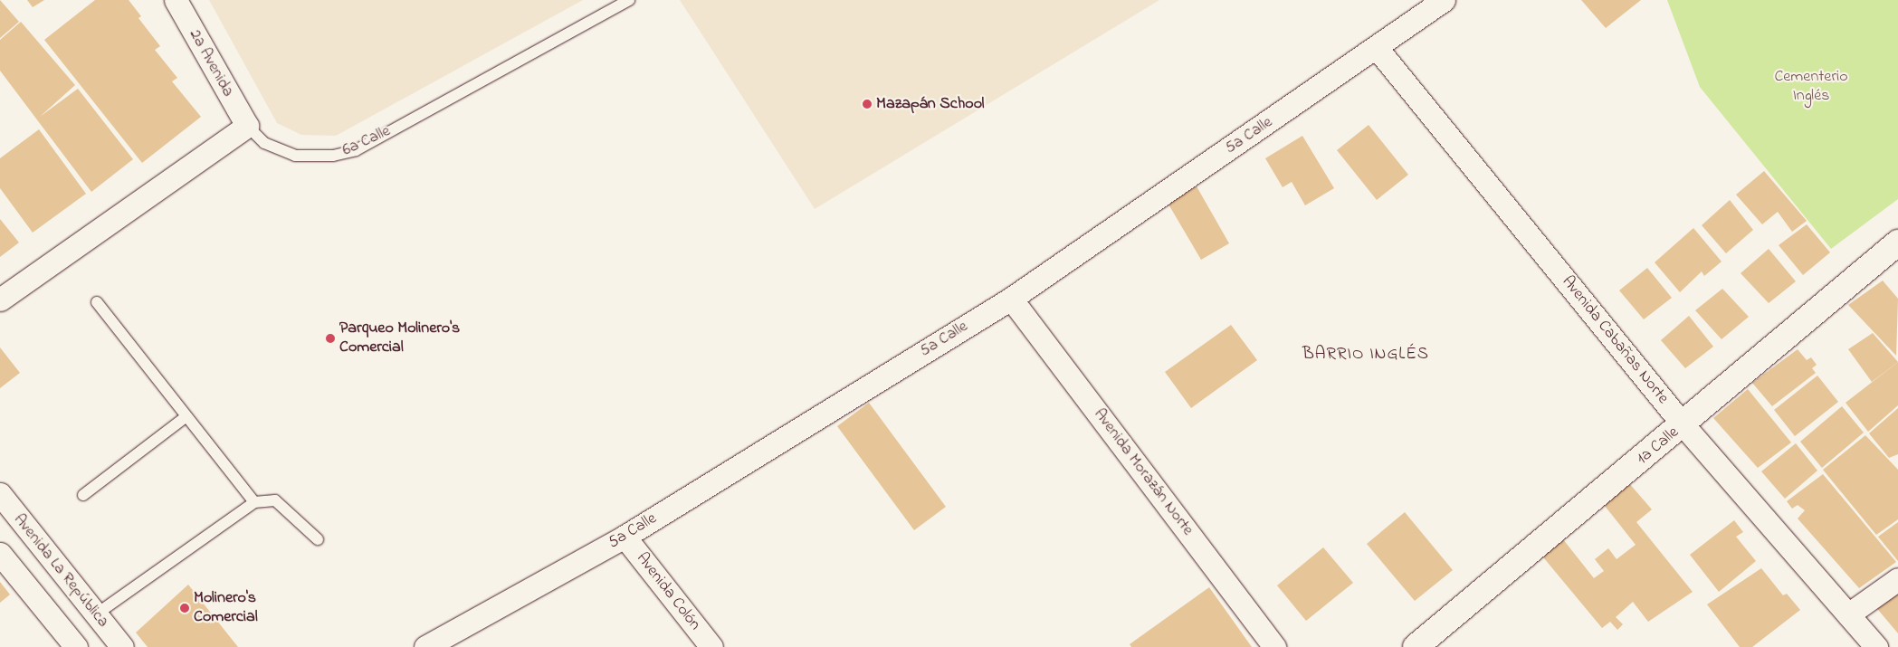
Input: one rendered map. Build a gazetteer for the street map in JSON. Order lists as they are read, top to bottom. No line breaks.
{"streets":{"street":["2a Avenida","5a Calle","Avenida Cabañas Norte","1a Calle","Avenida Morazán Norte","Avenida La República","Avenida Colón"],"lane":["6a Calle"]},"crossings":[["2a Avenida","6a Calle"],["5a Calle","Avenida Cabañas Norte"],["5a Calle","Avenida Morazán Norte"],["5a Calle","Avenida Colón"],["Avenida Cabañas Norte","1a Calle"]],"districts":["BARRIO INGLÉS"],"parks":["Cementerio Inglés"],"places":["Mazapán School","Parqueo Molinero's Comercial","Molinero's Comercial"]}
